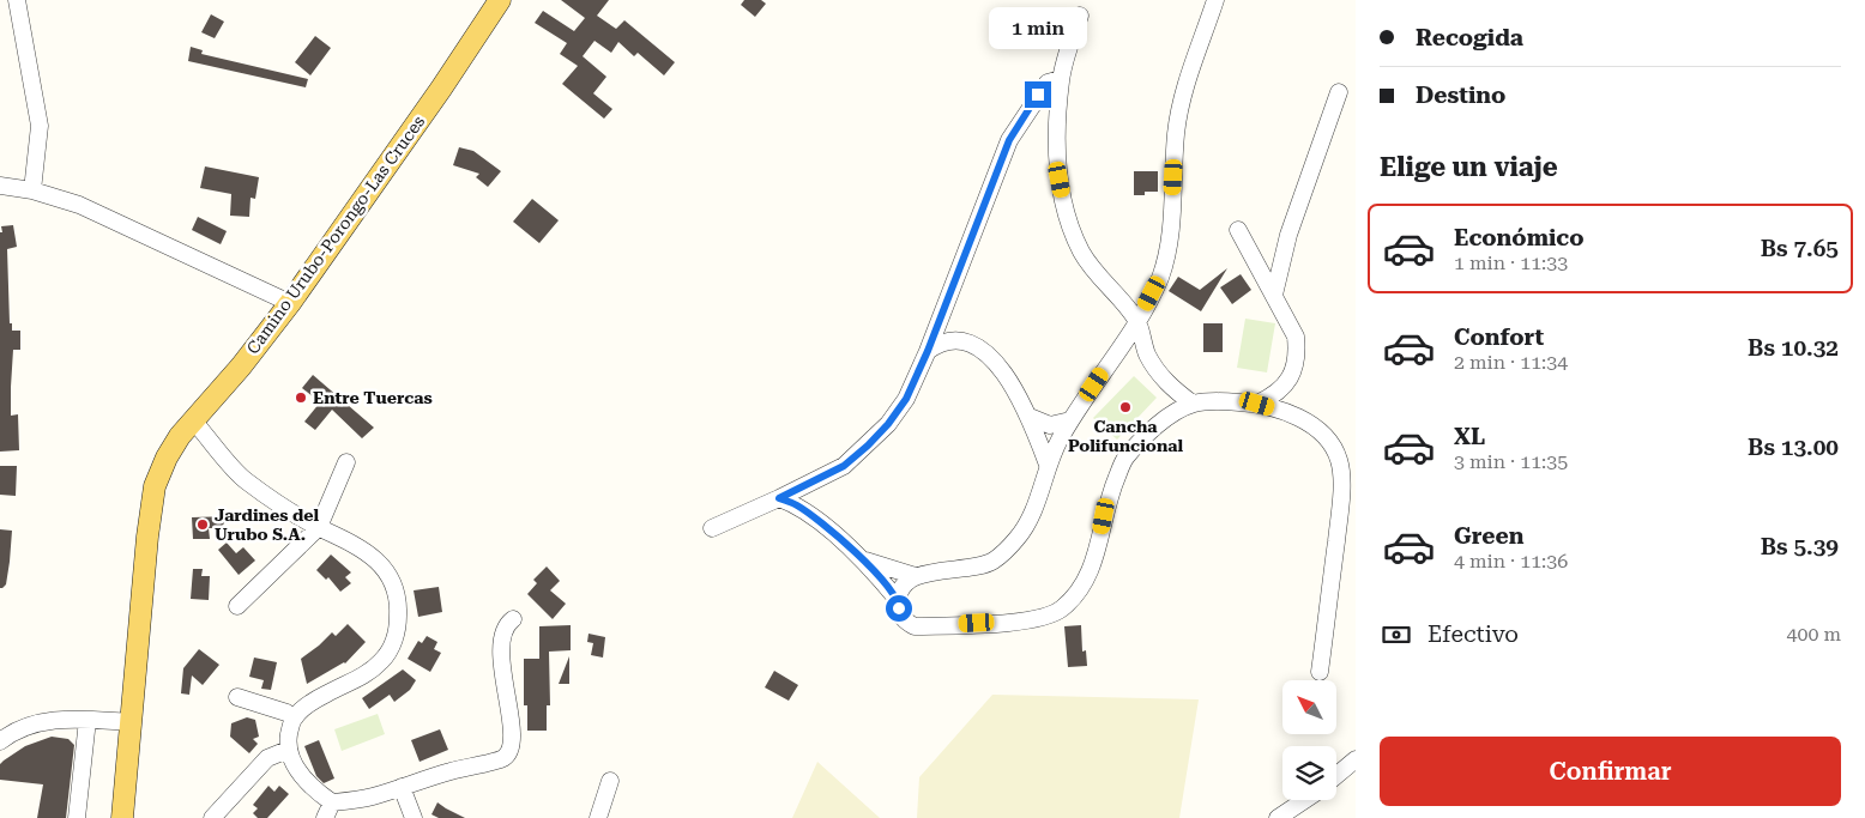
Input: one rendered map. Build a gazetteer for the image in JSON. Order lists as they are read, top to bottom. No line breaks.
{"streets":{"main road":["Camino Urubo-Porongo-Las Cruces"]},"places":["Entre Tuercas","Cancha Polifuncional","Jardines del Urubo S.A."],"north":"top left","page":{"banner":["Recogida","Destino"],"bubble":"1 min","heading":"Elige un viaje","list":[{"name":"Económico","note":"1 min · 11:33","value":"Bs 7.65"},{"name":"Confort","note":"2 min · 11:34","value":"Bs 10.32"},{"name":"XL","note":"3 min · 11:35","value":"Bs 13.00"},{"name":"Green","note":"4 min · 11:36","value":"Bs 5.39"}],"pay":["Efectivo","400 m"],"buttons":"Confirmar"}}
